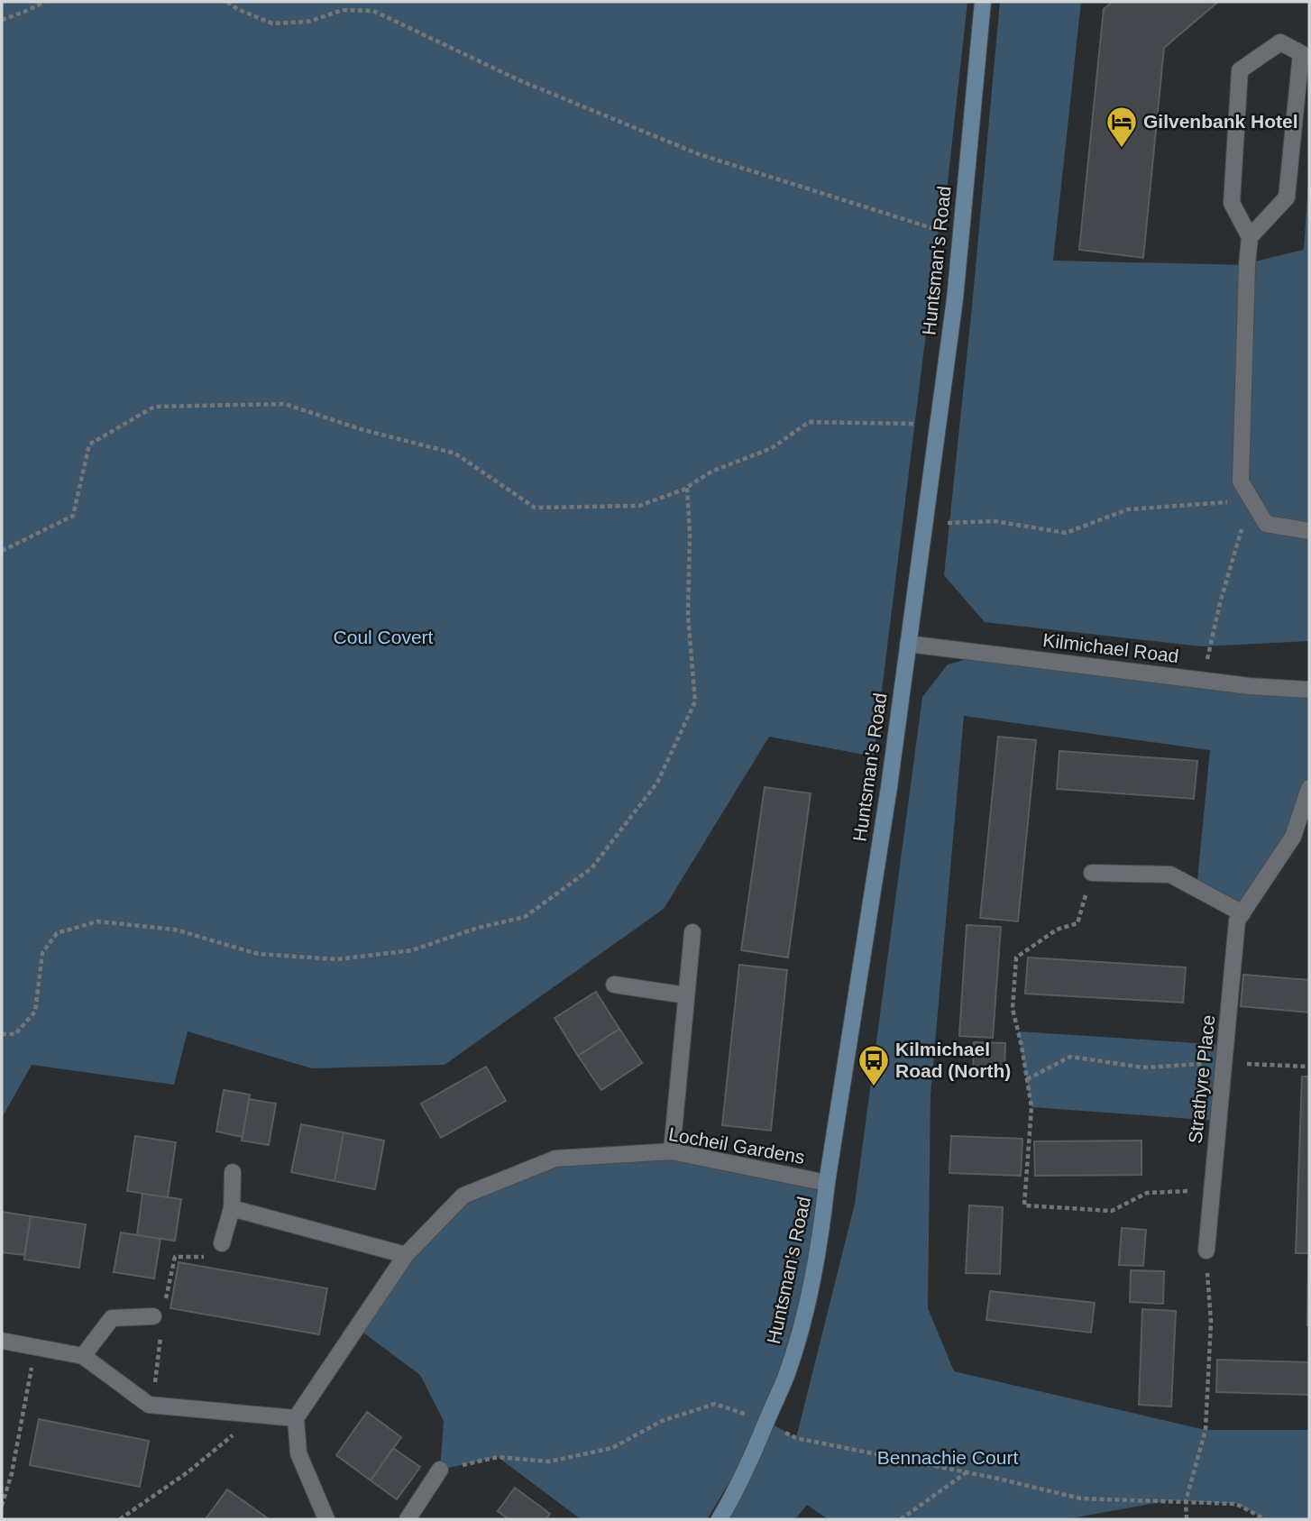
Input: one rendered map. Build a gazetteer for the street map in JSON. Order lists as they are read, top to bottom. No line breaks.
{"streets":{"street":["Huntsman's Road","Kilmichael Road","Strathyre Place","Locheil Gardens"]},"crossings":[["Huntsman's Road","Kilmichael Road"],["Huntsman's Road","Locheil Gardens"]],"parks":["Coul Covert","Bennachie Court"],"places":{"hotel":["Gilvenbank Hotel"],"bus stop":["Kilmichael Road (North)"]}}
